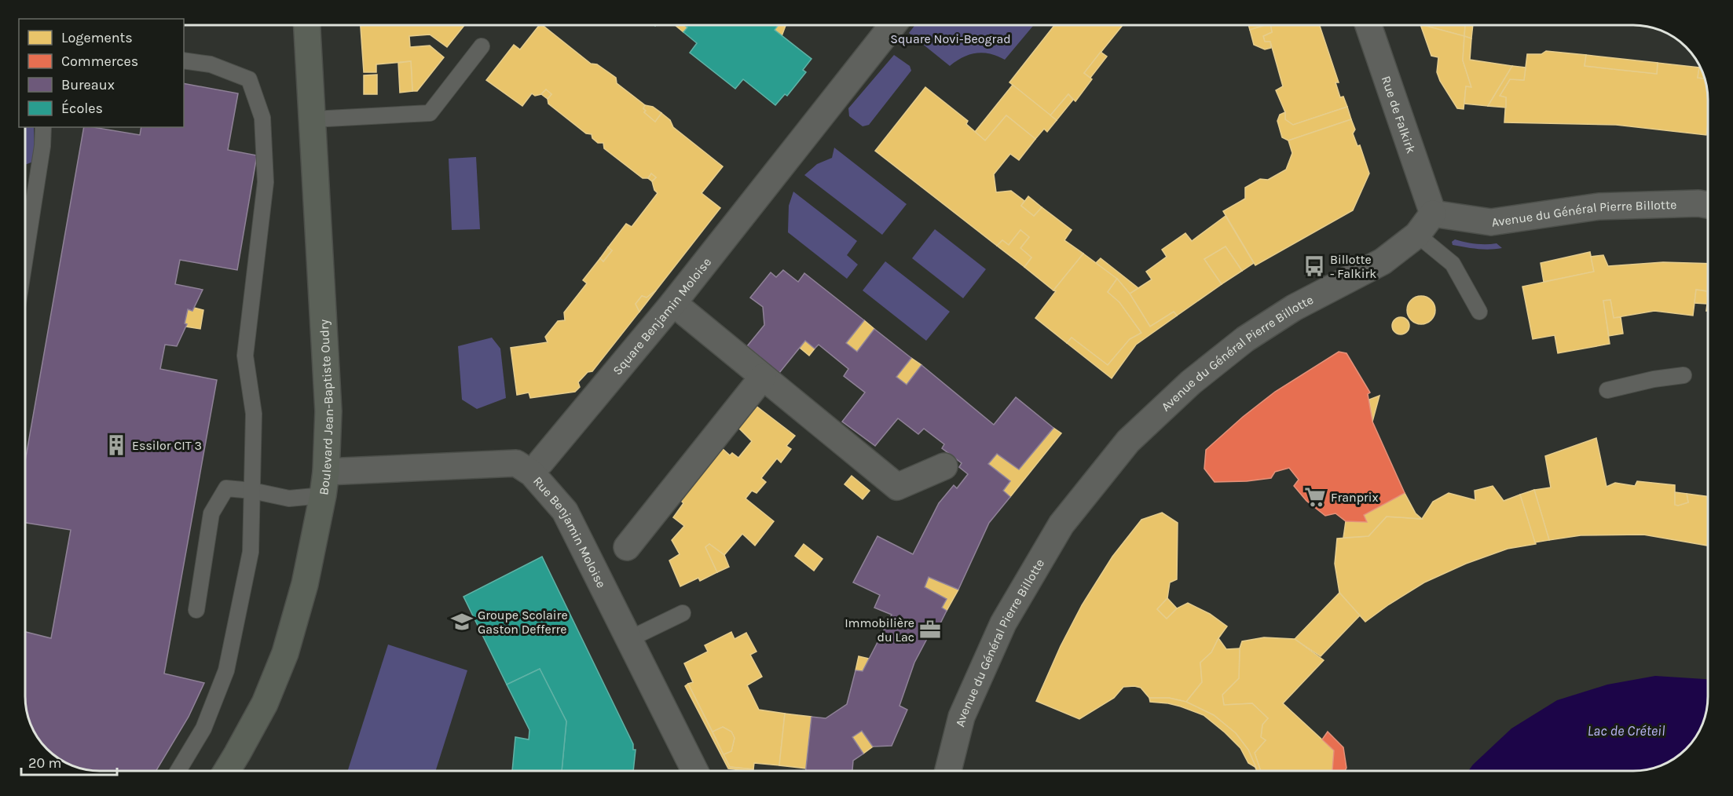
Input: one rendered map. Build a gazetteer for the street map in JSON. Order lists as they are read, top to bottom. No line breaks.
{"streets":{"street":["Rue de Falkirk","Avenue du Général Pierre Billotte","Square Benjamin Moloise","Boulevard Jean-Baptiste Oudry","Rue Benjamin Moloise"]},"crossings":[["Rue de Falkirk","Avenue du Général Pierre Billotte"],["Boulevard Jean-Baptiste Oudry","Rue Benjamin Moloise"]],"water":["Lac de Créteil"],"parks":["Square Novi-Beograd"],"places":{"bus stop":["Billotte - Falkirk"],"building":["Essilor CIT 3"],"supermarket":["Franprix"],"school or university":["Groupe Scolaire Gaston Defferre"],"office":["Immobilière du Lac"]},"legend":["Logements","Commerces","Bureaux","Écoles"],"scale_bar":"20 m"}
